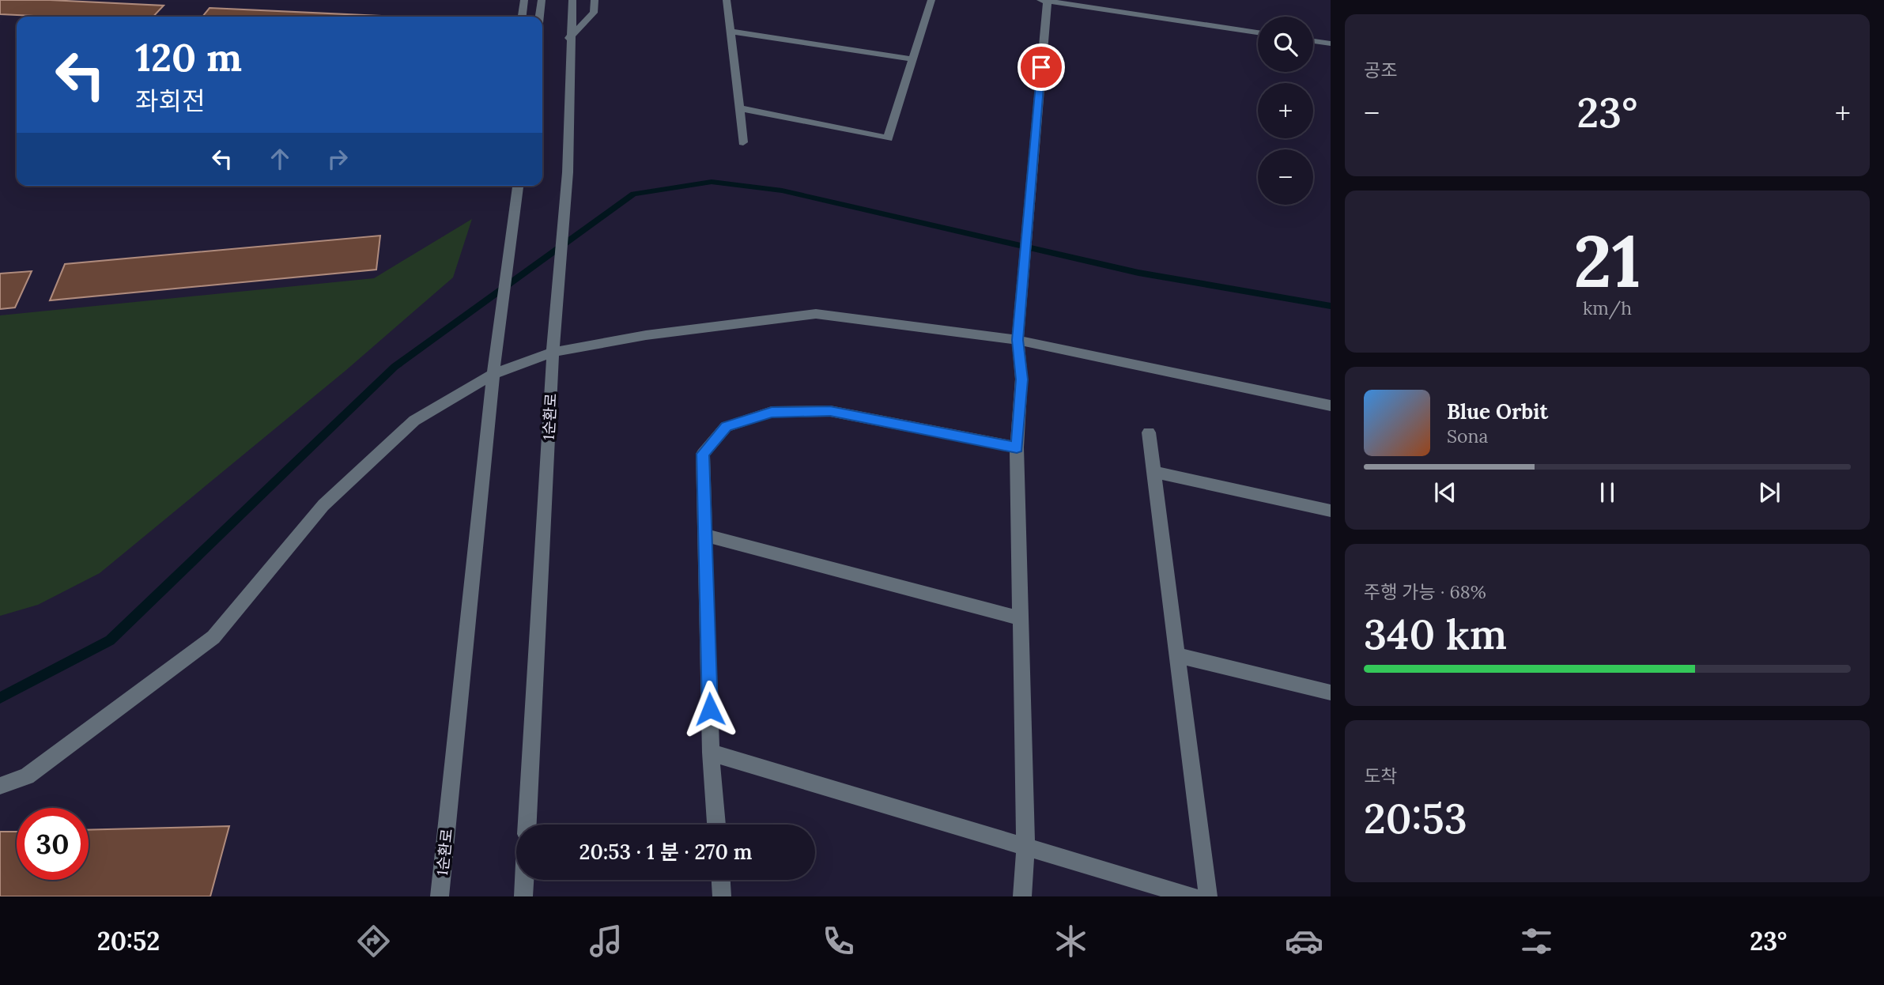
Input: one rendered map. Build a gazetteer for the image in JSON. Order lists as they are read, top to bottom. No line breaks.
{"streets":{"street":["1순환로"]},"page":{"tile":["공조",["21","km/h"],["주행 가능 · 68%","340 km"],["도착","20:53"]],"map_buttons":["+","−"],"turn":["120 m","좌회전"],"heat":["−","23°","+"],"song":["Blue Orbit","Sona"],"limit":"30","trip":"20:53 · 1 분 · 270 m","tabs":["20:52","23°"]}}
